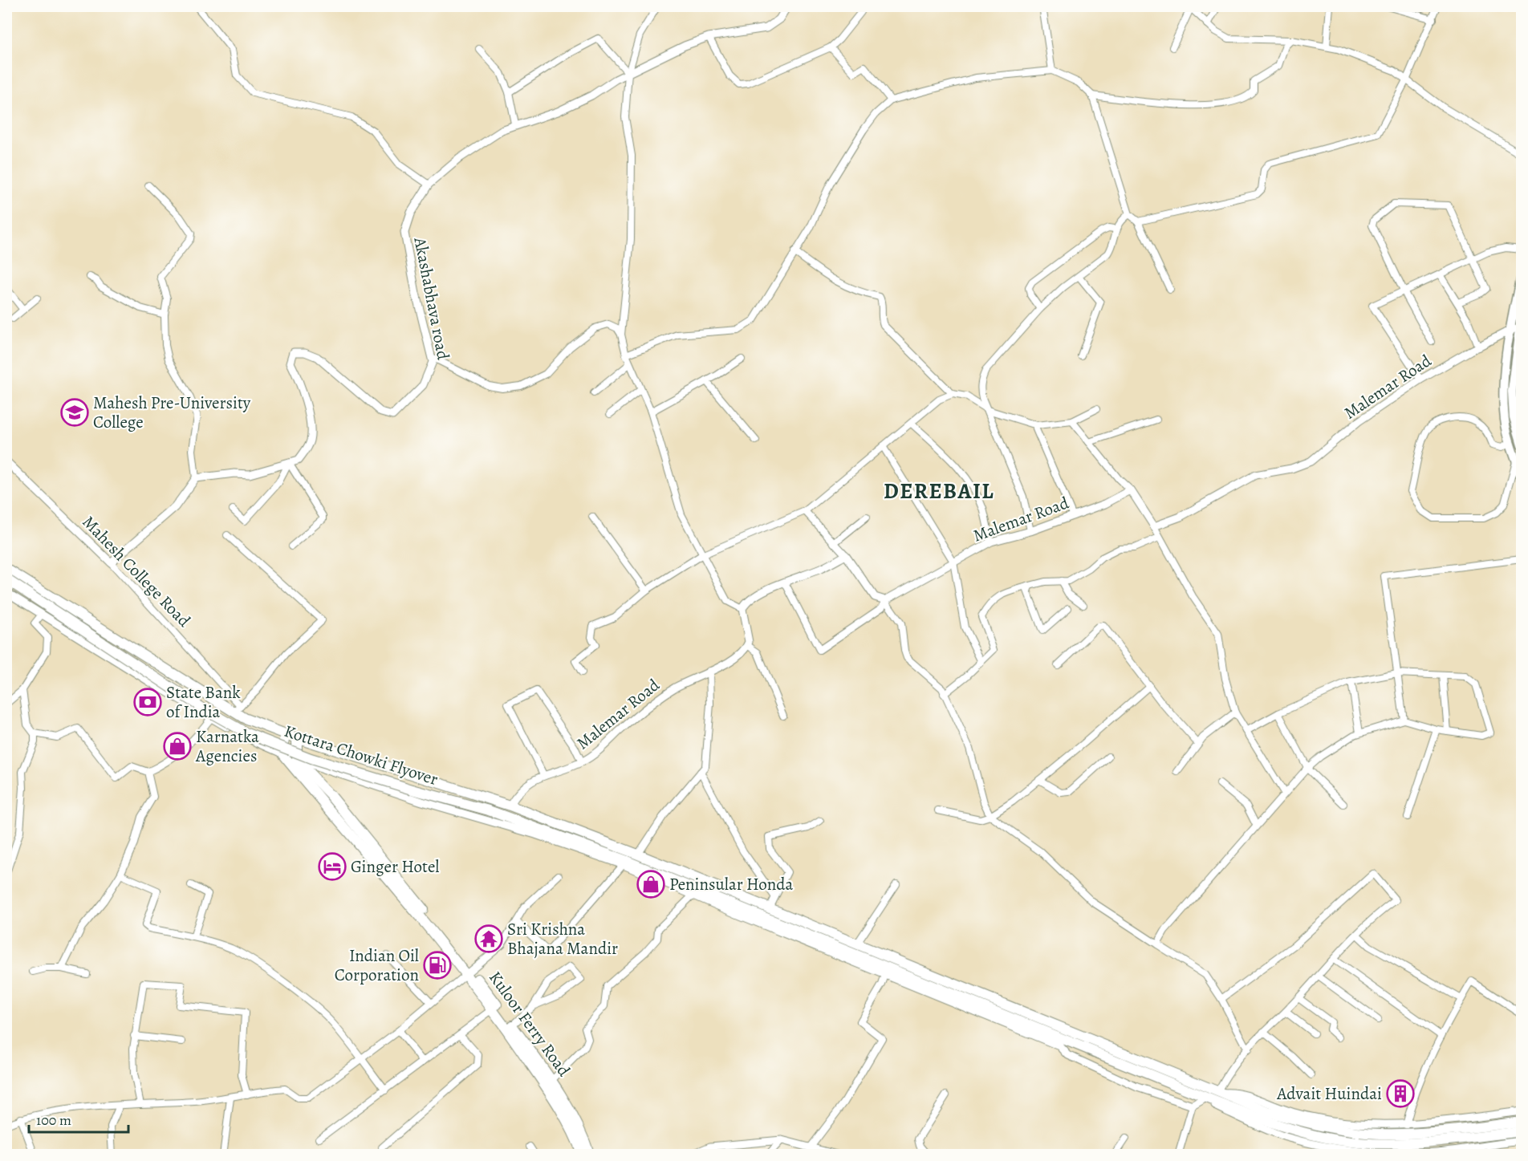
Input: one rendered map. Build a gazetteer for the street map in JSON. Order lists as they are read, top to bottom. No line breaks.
{"streets":{"main road":["Kottara Chowki Flyover","Kuloor Ferry Road"],"street":["Akashabhava road","Malemar Road","Mahesh College Road"]},"districts":["DEREBAIL"],"places":{"school or university":["Mahesh Pre-University College"],"bank":["State Bank of India"],"shop":["Karnatka Agencies","Peninsular Honda"],"hotel":["Ginger Hotel"],"temple":["Sri Krishna Bhajana Mandir"],"fuel station":["Indian Oil Corporation"],"building":["Advait Huindai"]},"scale_bar":"100 m"}
